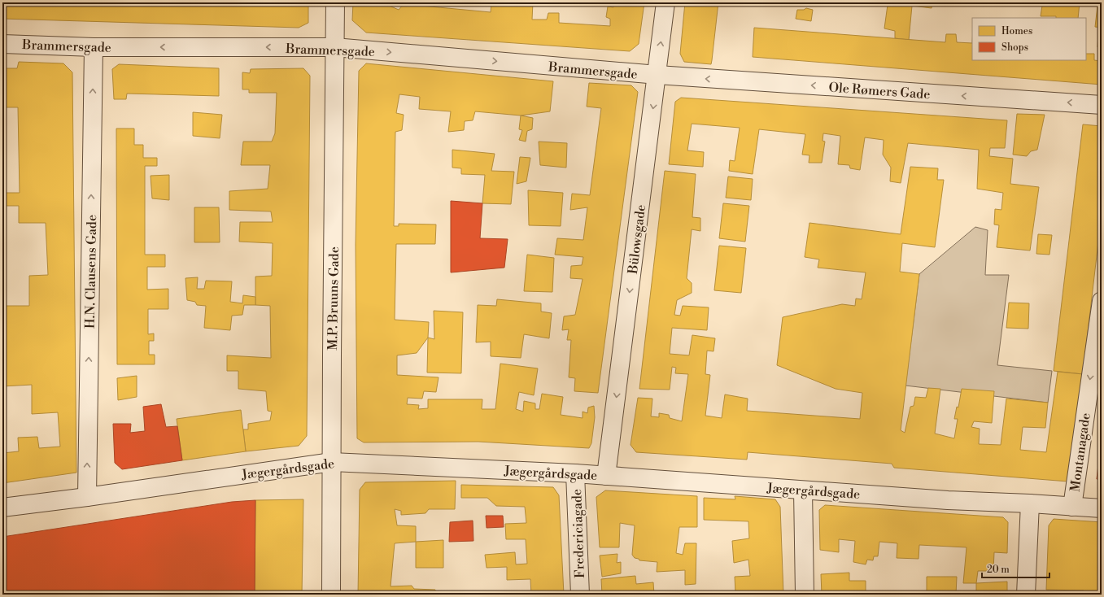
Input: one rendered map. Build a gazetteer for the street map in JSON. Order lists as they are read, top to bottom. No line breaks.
{"streets":{"street":["Brammersgade","Ole Rømers Gade","Bülowsgade","H.N. Clausens Gade","M.P. Bruuns Gade","Montanagade","Jægergårdsgade","Fredericiagade"]},"crossings":[["Brammersgade","Ole Rømers Gade"],["Brammersgade","Bülowsgade"],["Brammersgade","H.N. Clausens Gade"],["Brammersgade","M.P. Bruuns Gade"],["Ole Rømers Gade","Bülowsgade"],["Bülowsgade","Jægergårdsgade"],["H.N. Clausens Gade","Jægergårdsgade"],["M.P. Bruuns Gade","Jægergårdsgade"],["Montanagade","Jægergårdsgade"],["Jægergårdsgade","Fredericiagade"]],"one_way":["Ole Rømers Gade","H.N. Clausens Gade","Montanagade"],"legend":["Homes","Shops"],"scale_bar":"20 m"}
